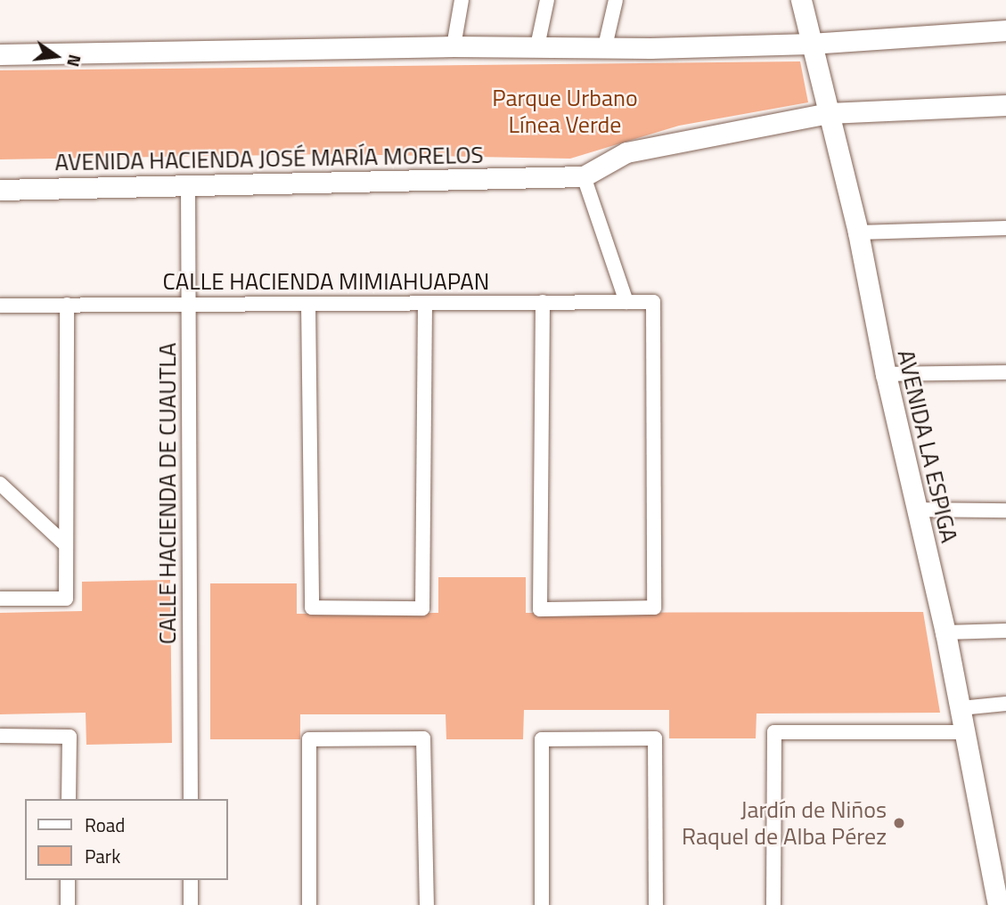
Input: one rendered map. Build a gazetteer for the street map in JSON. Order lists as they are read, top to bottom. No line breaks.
{"streets":{"main road":["AVENIDA HACIENDA JOSÉ MARÍA MORELOS","AVENIDA LA ESPIGA"],"street":["CALLE HACIENDA MIMIAHUAPAN","CALLE HACIENDA DE CUAUTLA"]},"crossings":[["AVENIDA HACIENDA JOSÉ MARÍA MORELOS","AVENIDA LA ESPIGA"],["AVENIDA HACIENDA JOSÉ MARÍA MORELOS","CALLE HACIENDA DE CUAUTLA"],["CALLE HACIENDA MIMIAHUAPAN","CALLE HACIENDA DE CUAUTLA"]],"parks":["Parque Urbano Línea Verde"],"places":["Jardín de Niños Raquel de Alba Pérez"],"legend":["Road","Park"],"north":"right"}
